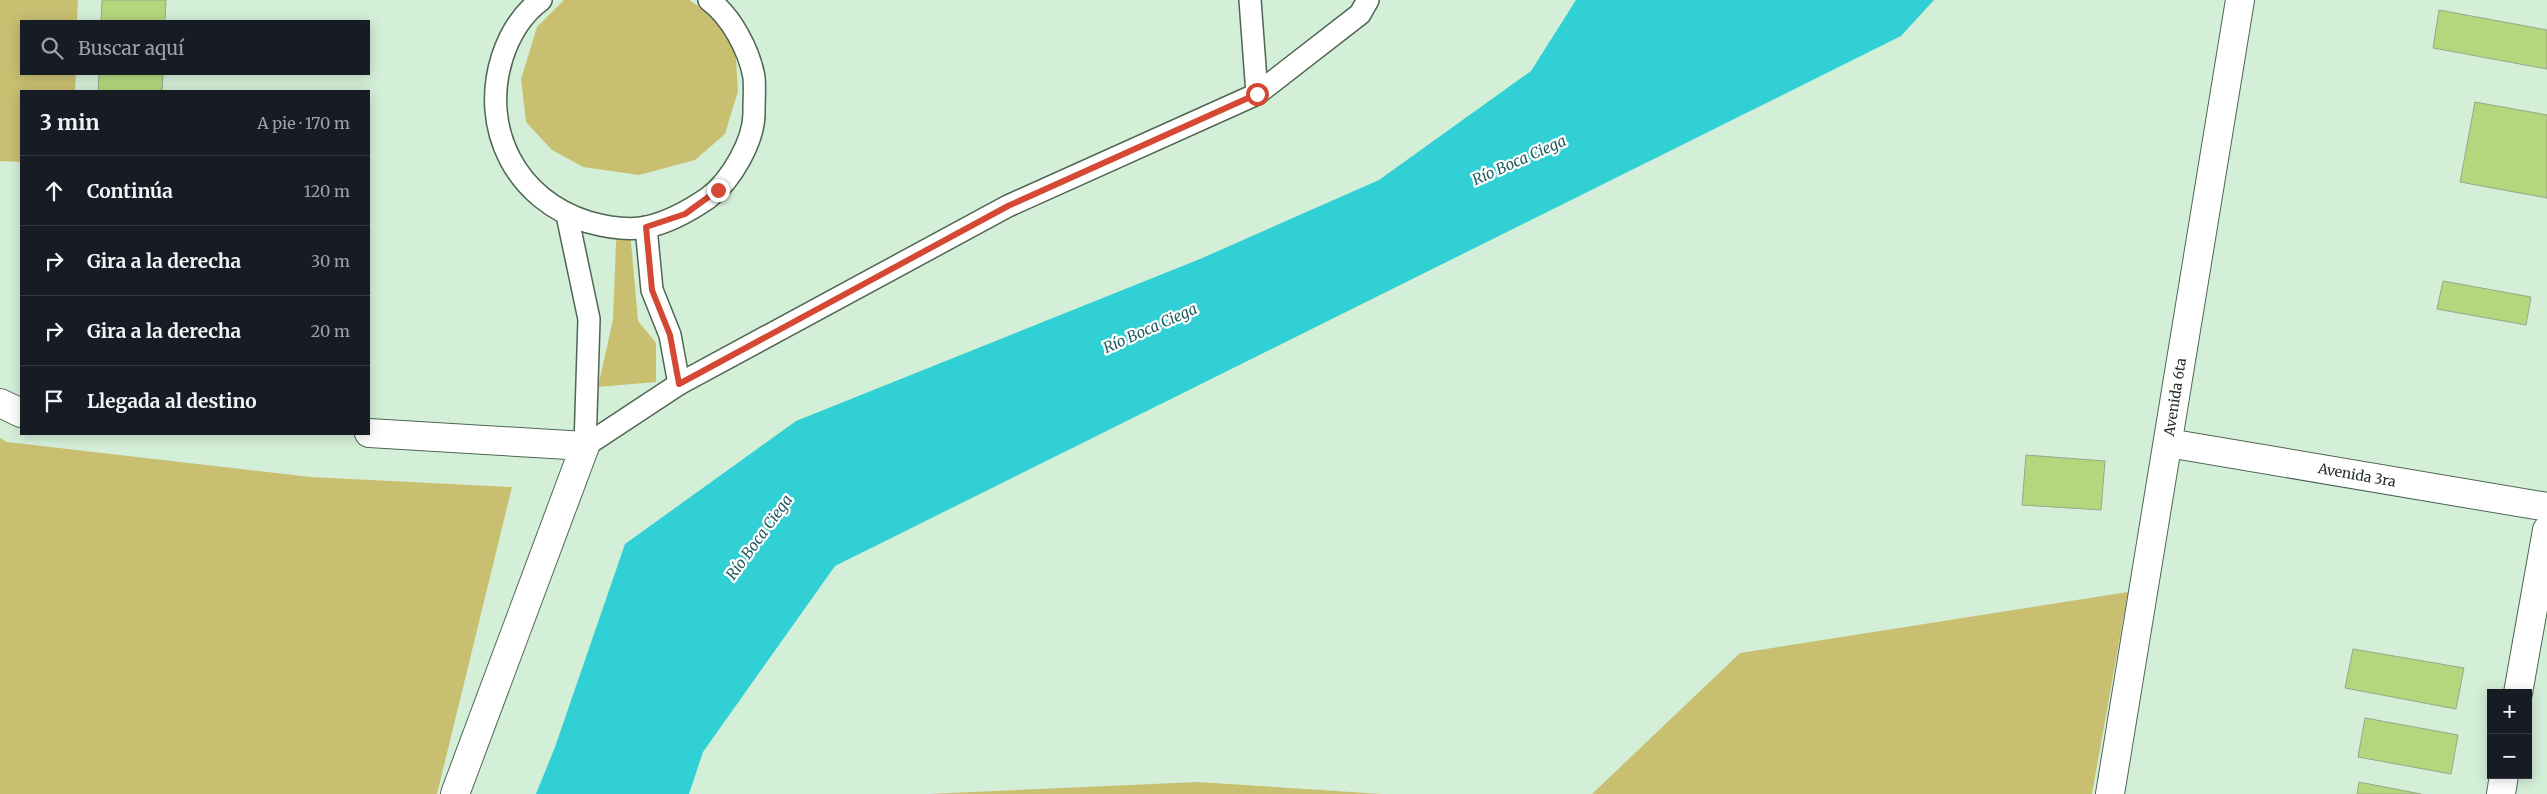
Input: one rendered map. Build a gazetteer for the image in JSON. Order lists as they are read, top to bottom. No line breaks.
{"streets":{"street":["Avenida 6ta","Avenida 3ra"]},"crossings":[["Avenida 6ta","Avenida 3ra"]],"water":["Río Boca Ciega"],"page":{"search":"Buscar aquí","heading":["3 min","A pie · 170 m"],"list":[["Continúa","120 m"],["Gira a la derecha","30 m"],["Gira a la derecha","20 m"],"Llegada al destino"],"map_buttons":["+","−"]}}
